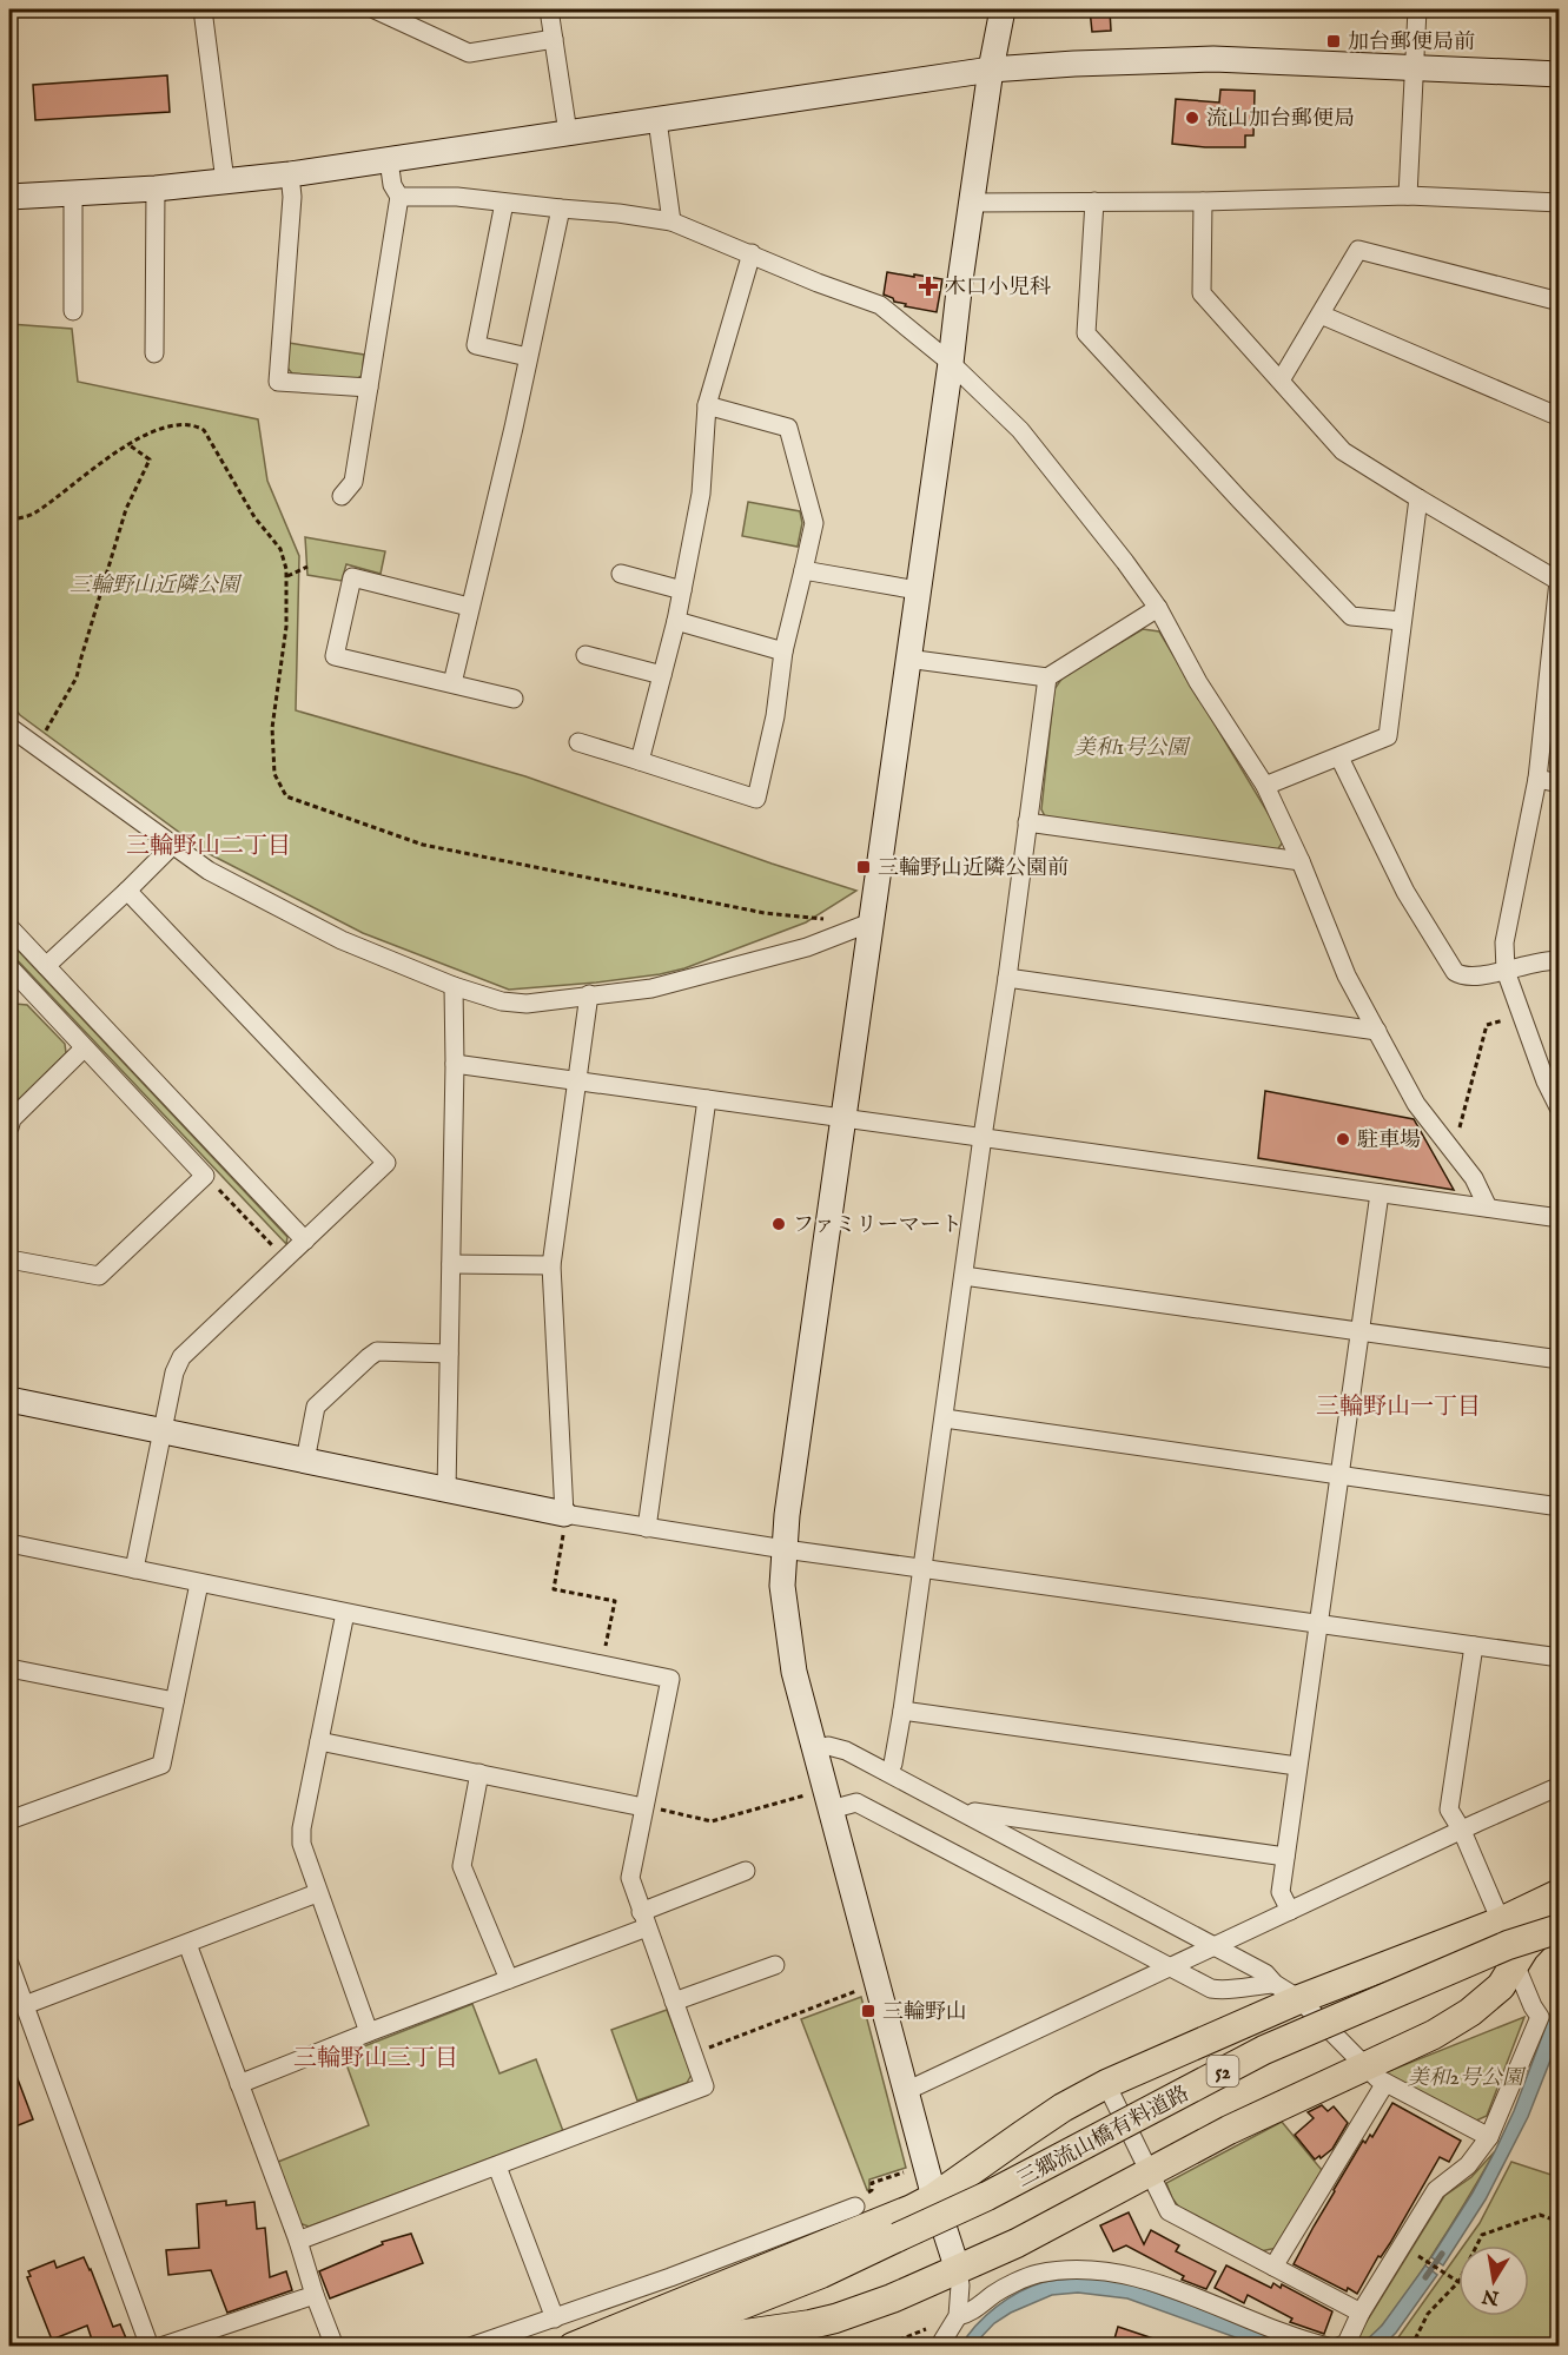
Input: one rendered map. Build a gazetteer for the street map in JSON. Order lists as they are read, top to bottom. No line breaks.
{"streets":{"main road":["52","三郷流山橋有料道路"]},"districts":["三輪野山二丁目","三輪野山一丁目","三輪野山三丁目"],"parks":["三輪野山近隣公園","美和1号公園","美和2号公園"],"places":{"transit":["加台郵便局前","三輪野山近隣公園前","三輪野山"],"other":["流山加台郵便局","駐車場","ファミリーマート"],"health":["木口小児科"]},"north":"bottom"}
